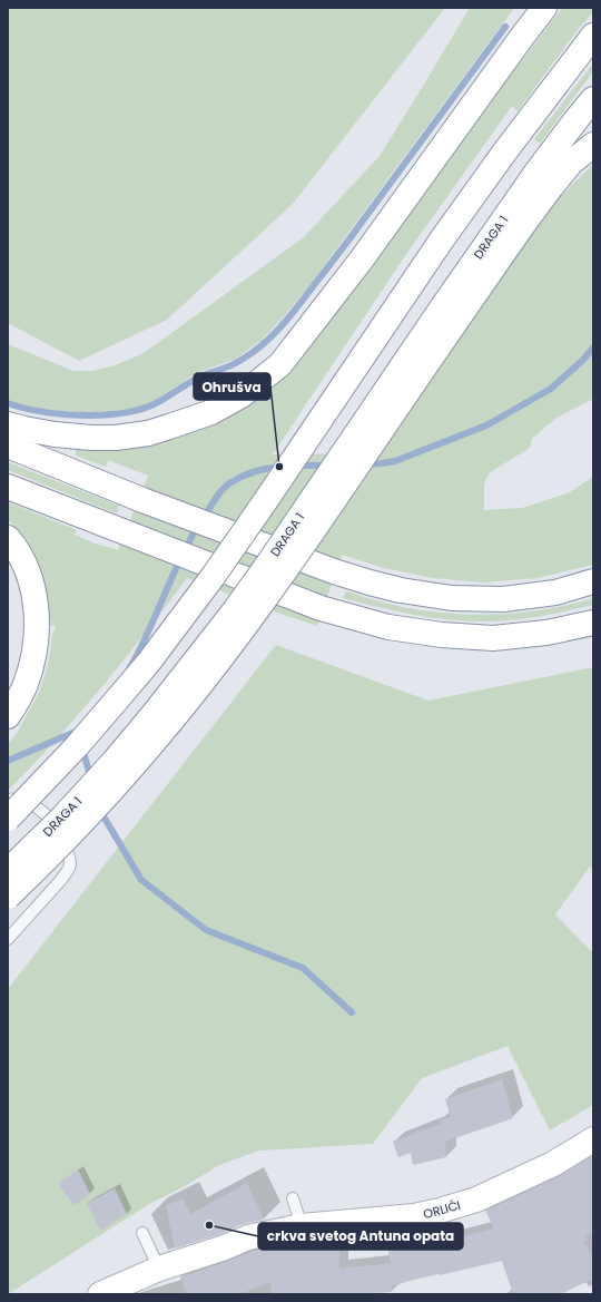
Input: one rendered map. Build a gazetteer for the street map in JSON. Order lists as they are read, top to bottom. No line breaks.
{"streets":{"main road":["DRAGA 1","ORLIĆI"]},"places":["Ohrušva","crkva svetog Antuna opata"]}
